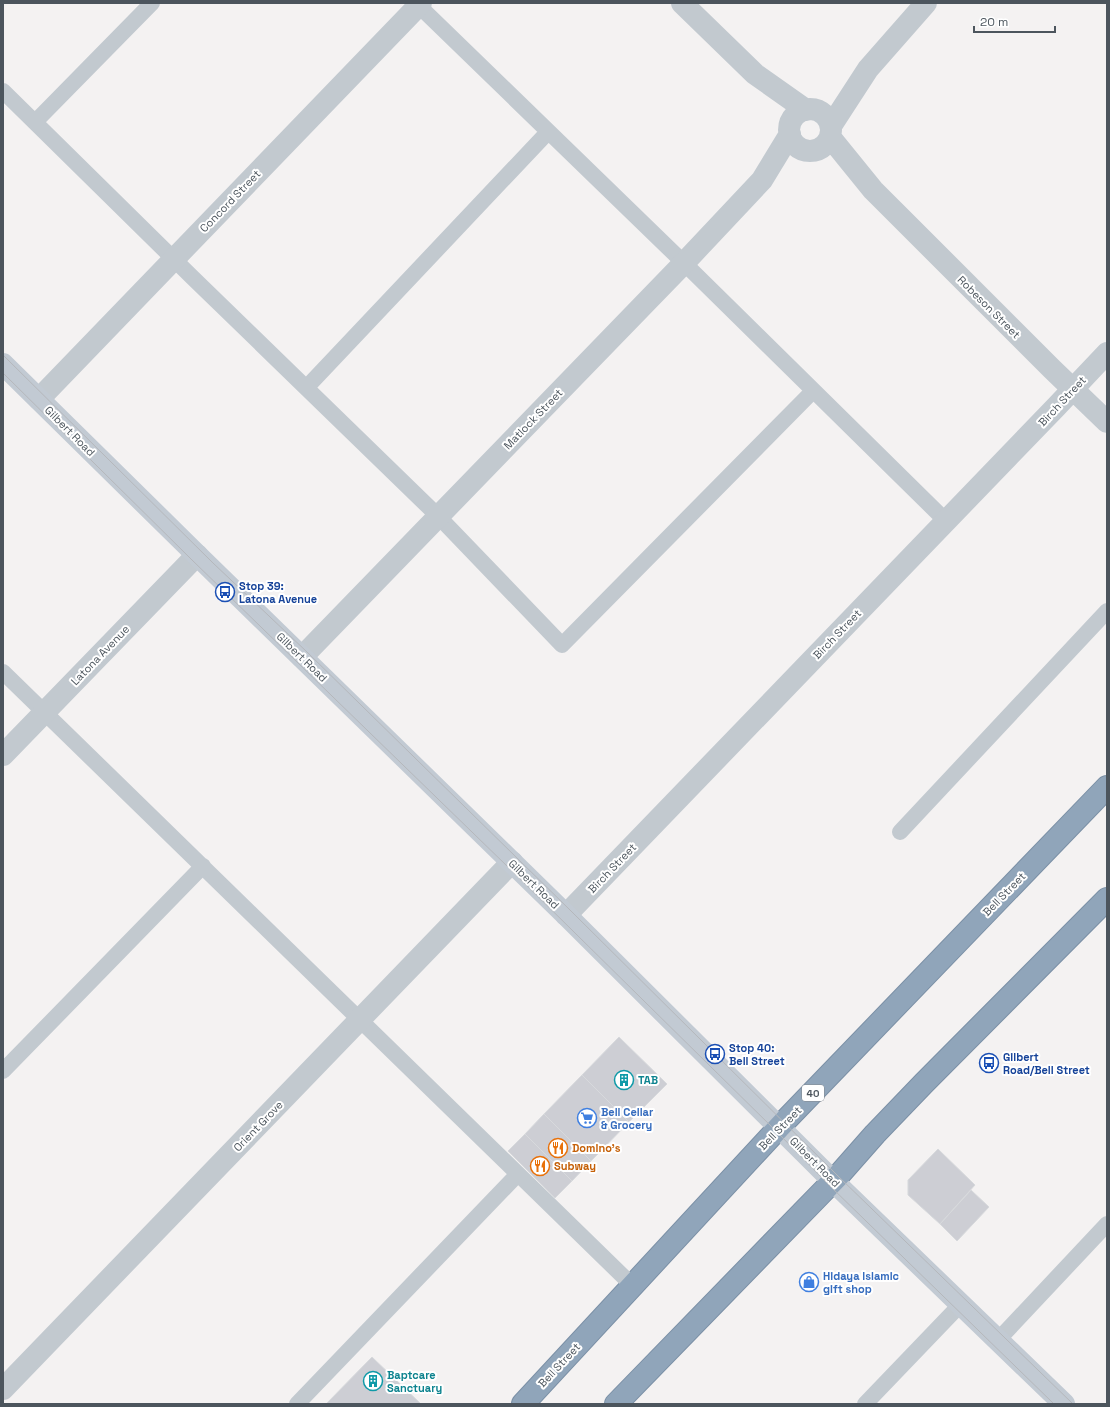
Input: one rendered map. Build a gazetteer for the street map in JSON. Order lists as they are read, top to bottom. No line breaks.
{"streets":{"highway":["Bell Street","40"],"street":["Concord Street","Robeson Street","Birch Street","Matlock Street","Gilbert Road","Latona Avenue","Orient Grove"]},"crossings":[["Concord Street","Gilbert Road"],["Robeson Street","Birch Street"],["Robeson Street","Matlock Street"],["Birch Street","Gilbert Road"],["Matlock Street","Gilbert Road"],["Gilbert Road","Latona Avenue"],["Gilbert Road","Bell Street"],["Gilbert Road","Orient Grove"]],"places":{"bus stop":["Stop 39: Latona Avenue","Stop 40: Bell Street","Gilbert Road/Bell Street"],"building":["TAB","Baptcare Sanctuary"],"supermarket":["Bell Cellar & Grocery"],"restaurant":["Domino's","Subway"],"shop":["Hidaya Islamic gift shop"]},"scale_bar":"20 m"}
